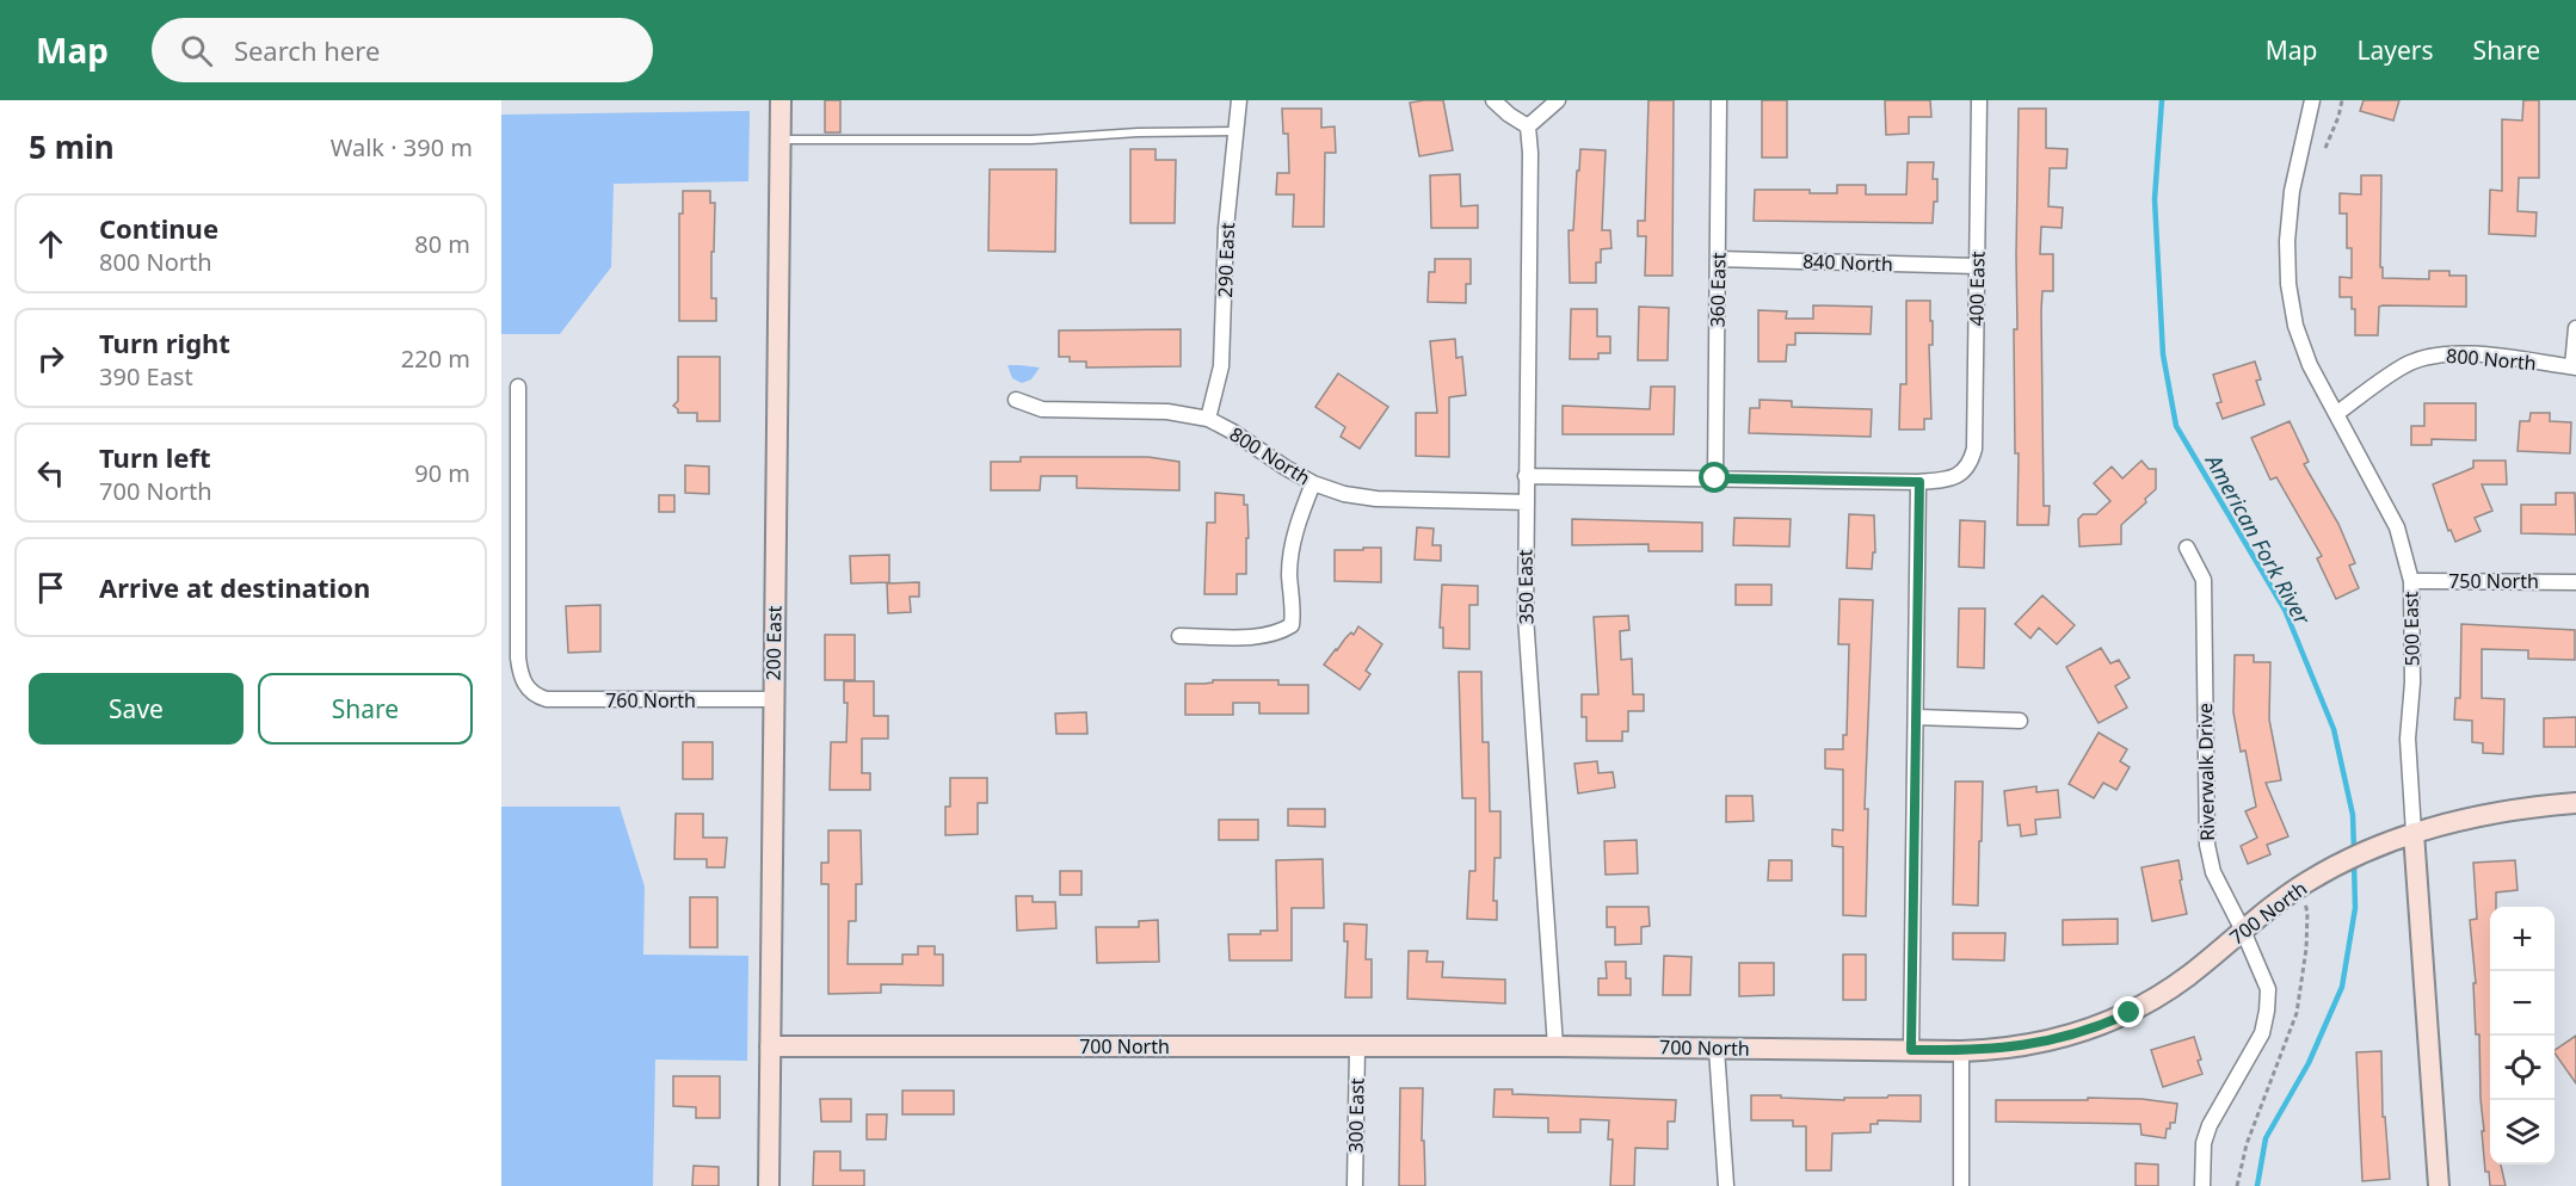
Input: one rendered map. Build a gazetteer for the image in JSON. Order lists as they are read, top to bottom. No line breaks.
{"streets":{"street":["290 East","840 North","400 East","360 East","800 North","750 North","350 East","500 East","200 East","760 North","Riverwalk Drive","700 North","300 East"]},"crossings":[["290 East","800 North"],["840 North","400 East"],["840 North","360 East"],["800 North","350 East"],["800 North","500 East"],["750 North","500 East"],["350 East","700 North"],["500 East","700 North"],["200 East","760 North"],["200 East","700 North"],["Riverwalk Drive","700 North"],["700 North","300 East"]],"water":["American Fork River"],"page":{"header":"Map","search":"Search here","nav":["Map","Layers","Share"],"heading":["5 min","Walk · 390 m"],"list":[["Continue","800 North","80 m"],["Turn right","390 East","220 m"],["Turn left","700 North","90 m"],"Arrive at destination"],"buttons":["Save","Share"],"map_buttons":["+","−"]}}
